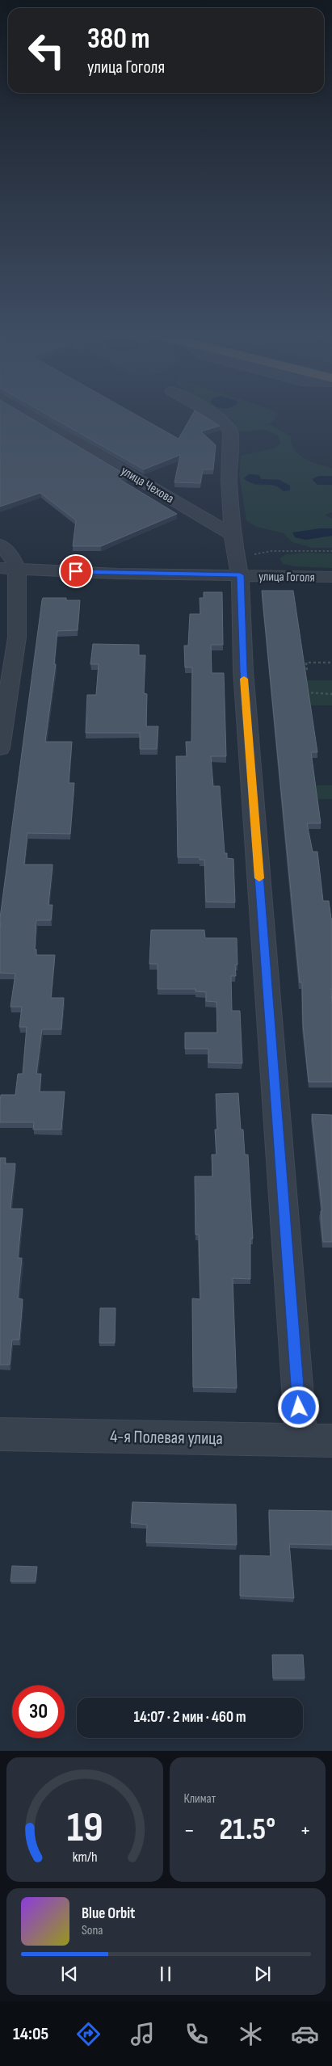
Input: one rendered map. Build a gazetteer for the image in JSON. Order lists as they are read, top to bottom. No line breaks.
{"streets":{"street":["улица Чехова","улица Гоголя","4-я Полевая улица"]},"page":{"turn":["380 m","улица Гоголя"],"limit":"30","trip":"14:07 · 2 мин · 460 m","tile":"Климат","heat":["−","21.5°","+"],"song":["Blue Orbit","Sona"],"tabs":"14:05","gauge":["19","km/h"]}}
